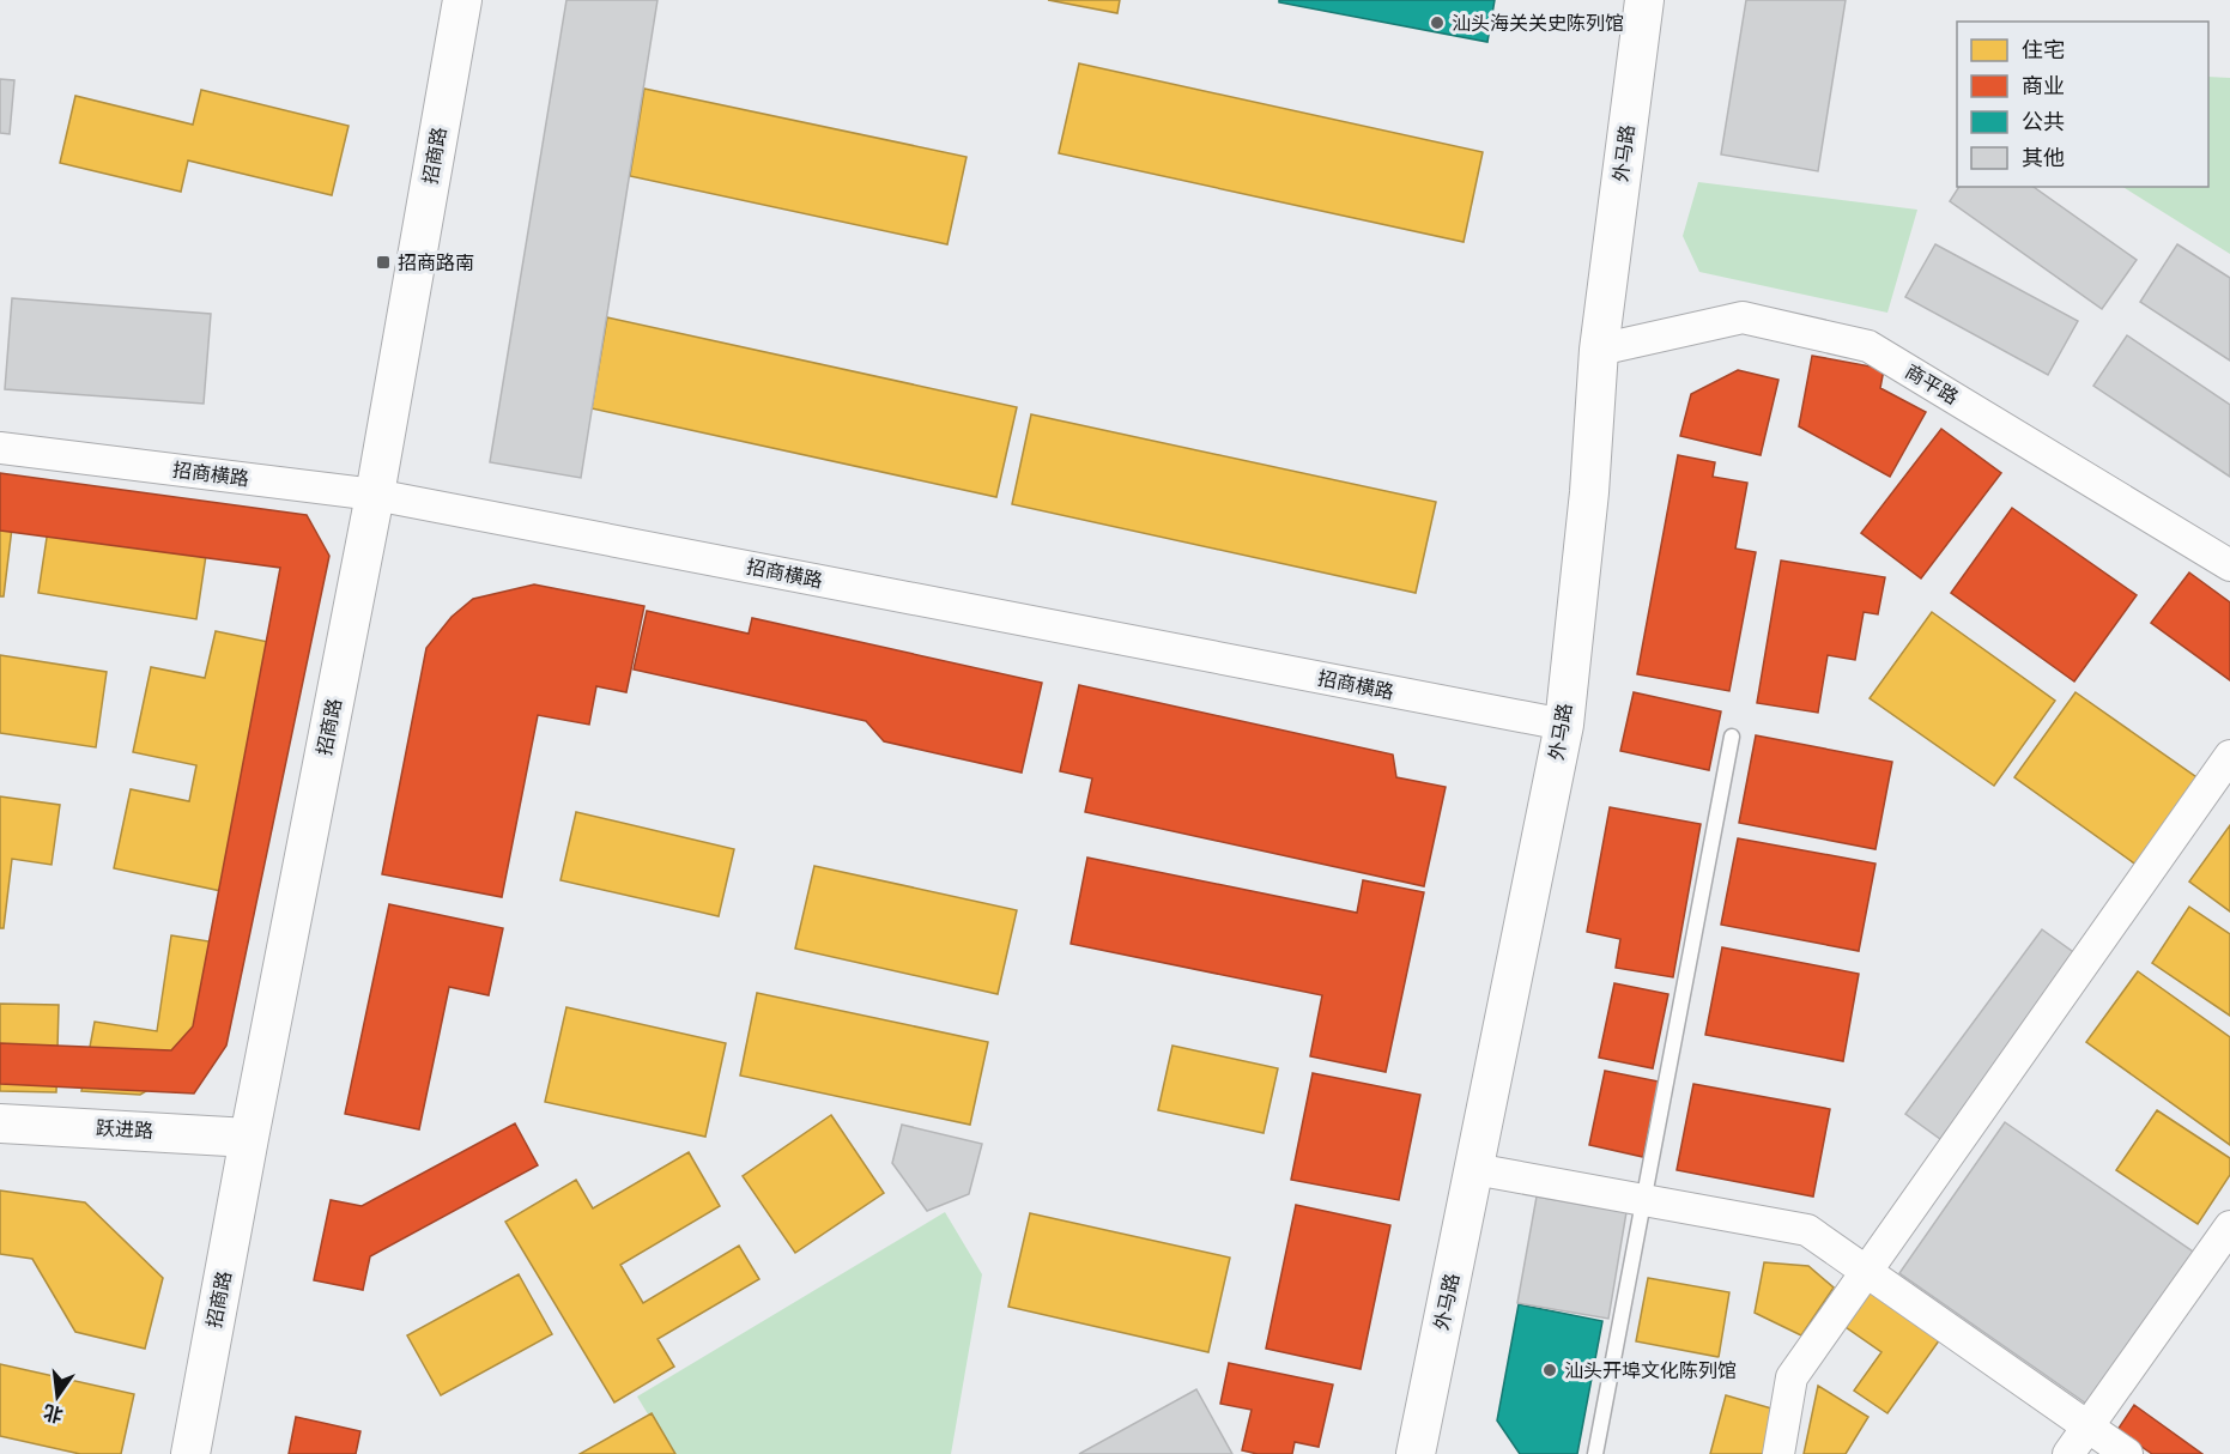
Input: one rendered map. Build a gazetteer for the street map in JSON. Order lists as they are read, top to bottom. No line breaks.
{"streets":{"street":["外马路","招商路","商平路","招商横路","跃进路"]},"crossings":[["外马路","商平路"],["外马路","招商横路"],["招商路","招商横路"],["招商路","跃进路"]],"places":{"other":["汕头海关关史陈列馆","汕头开埠文化陈列馆"],"transit":["招商路南"]},"legend":["住宅","商业","公共","其他"],"north":"bottom"}
